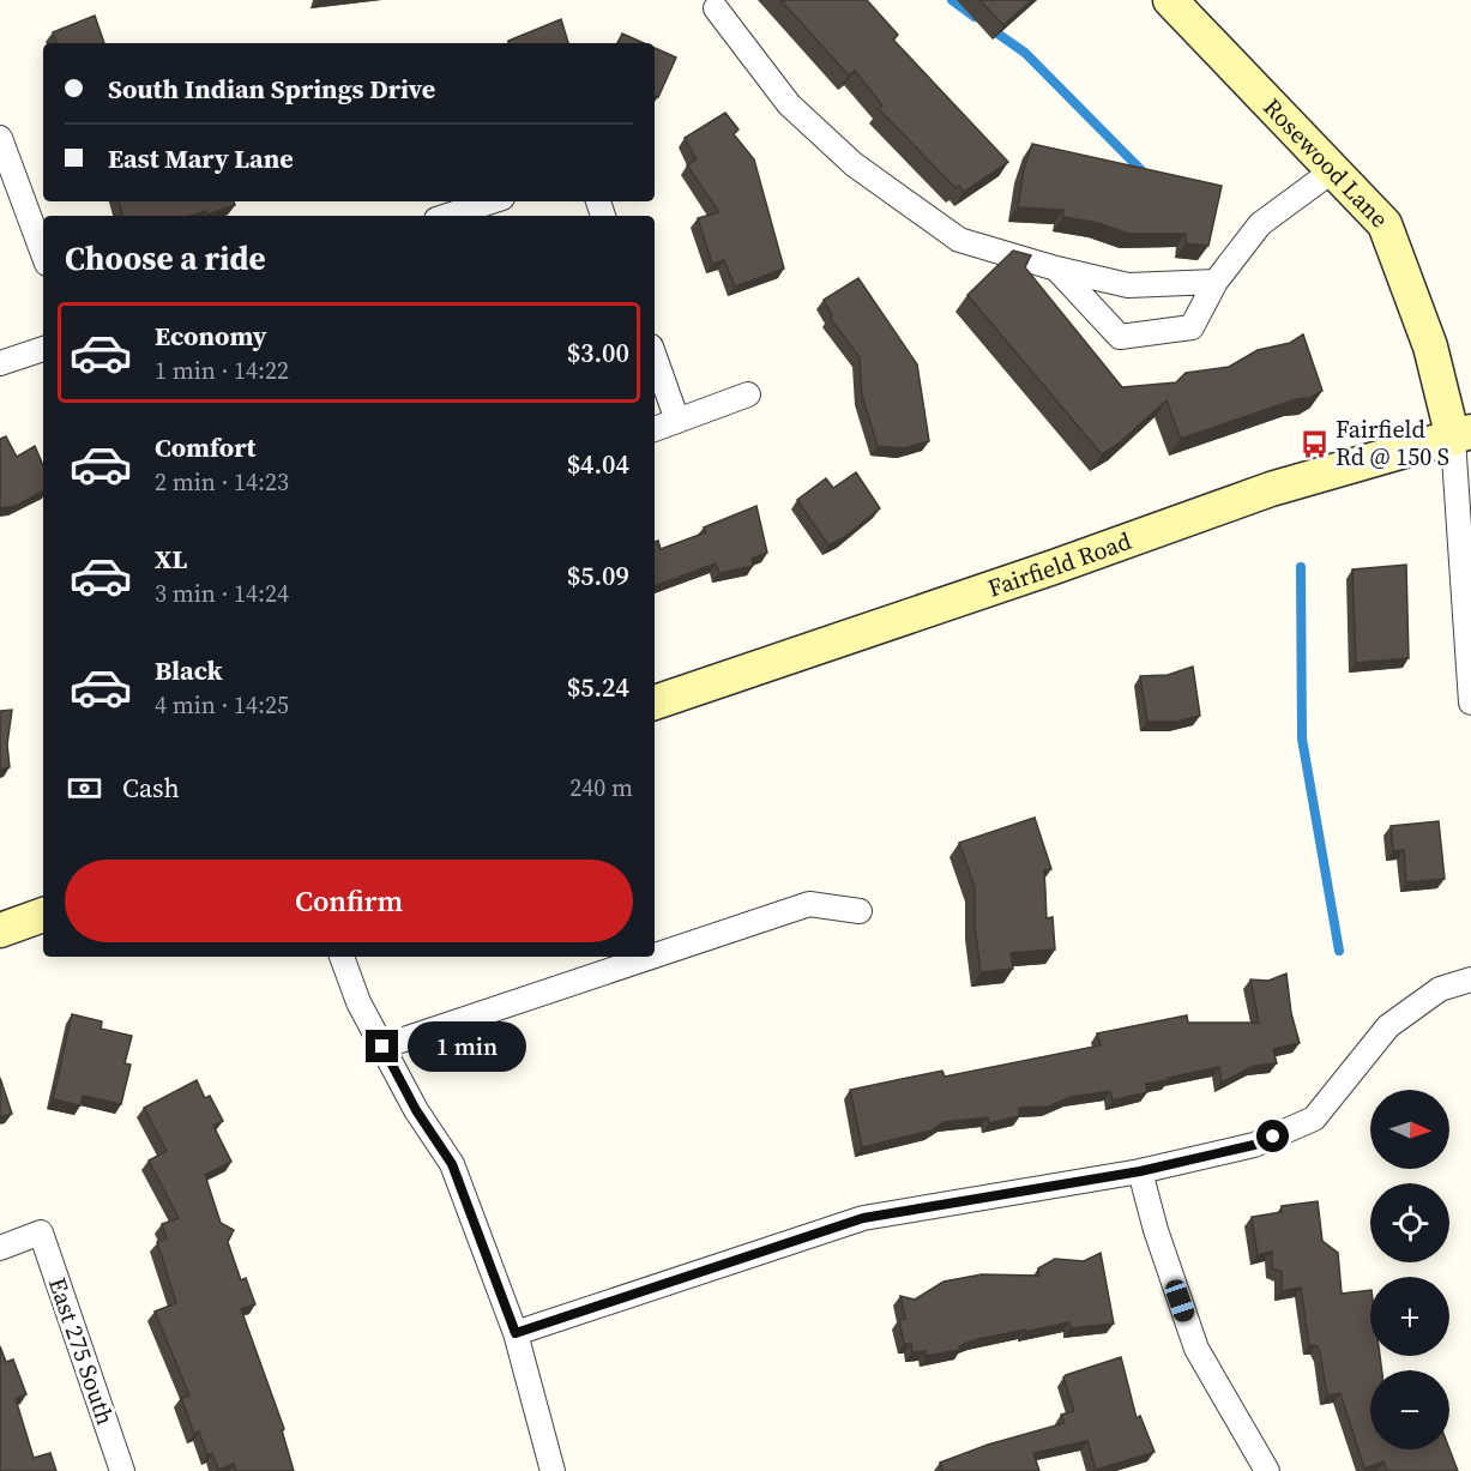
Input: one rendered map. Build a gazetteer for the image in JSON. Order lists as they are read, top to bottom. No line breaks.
{"streets":{"street":["Rosewood Lane","Fairfield Road","East 275 South"]},"crossings":[["Rosewood Lane","Fairfield Road"]],"places":{"bus stop":["Fairfield Rd @ 150 S"]},"north":"right","page":{"banner":["South Indian Springs Drive","East Mary Lane"],"heading":"Choose a ride","list":[{"name":"Economy","note":"1 min · 14:22","value":"$3.00"},{"name":"Comfort","note":"2 min · 14:23","value":"$4.04"},{"name":"XL","note":"3 min · 14:24","value":"$5.09"},{"name":"Black","note":"4 min · 14:25","value":"$5.24"}],"pay":["Cash","240 m"],"buttons":"Confirm","bubble":"1 min","map_buttons":["+","−"]}}
